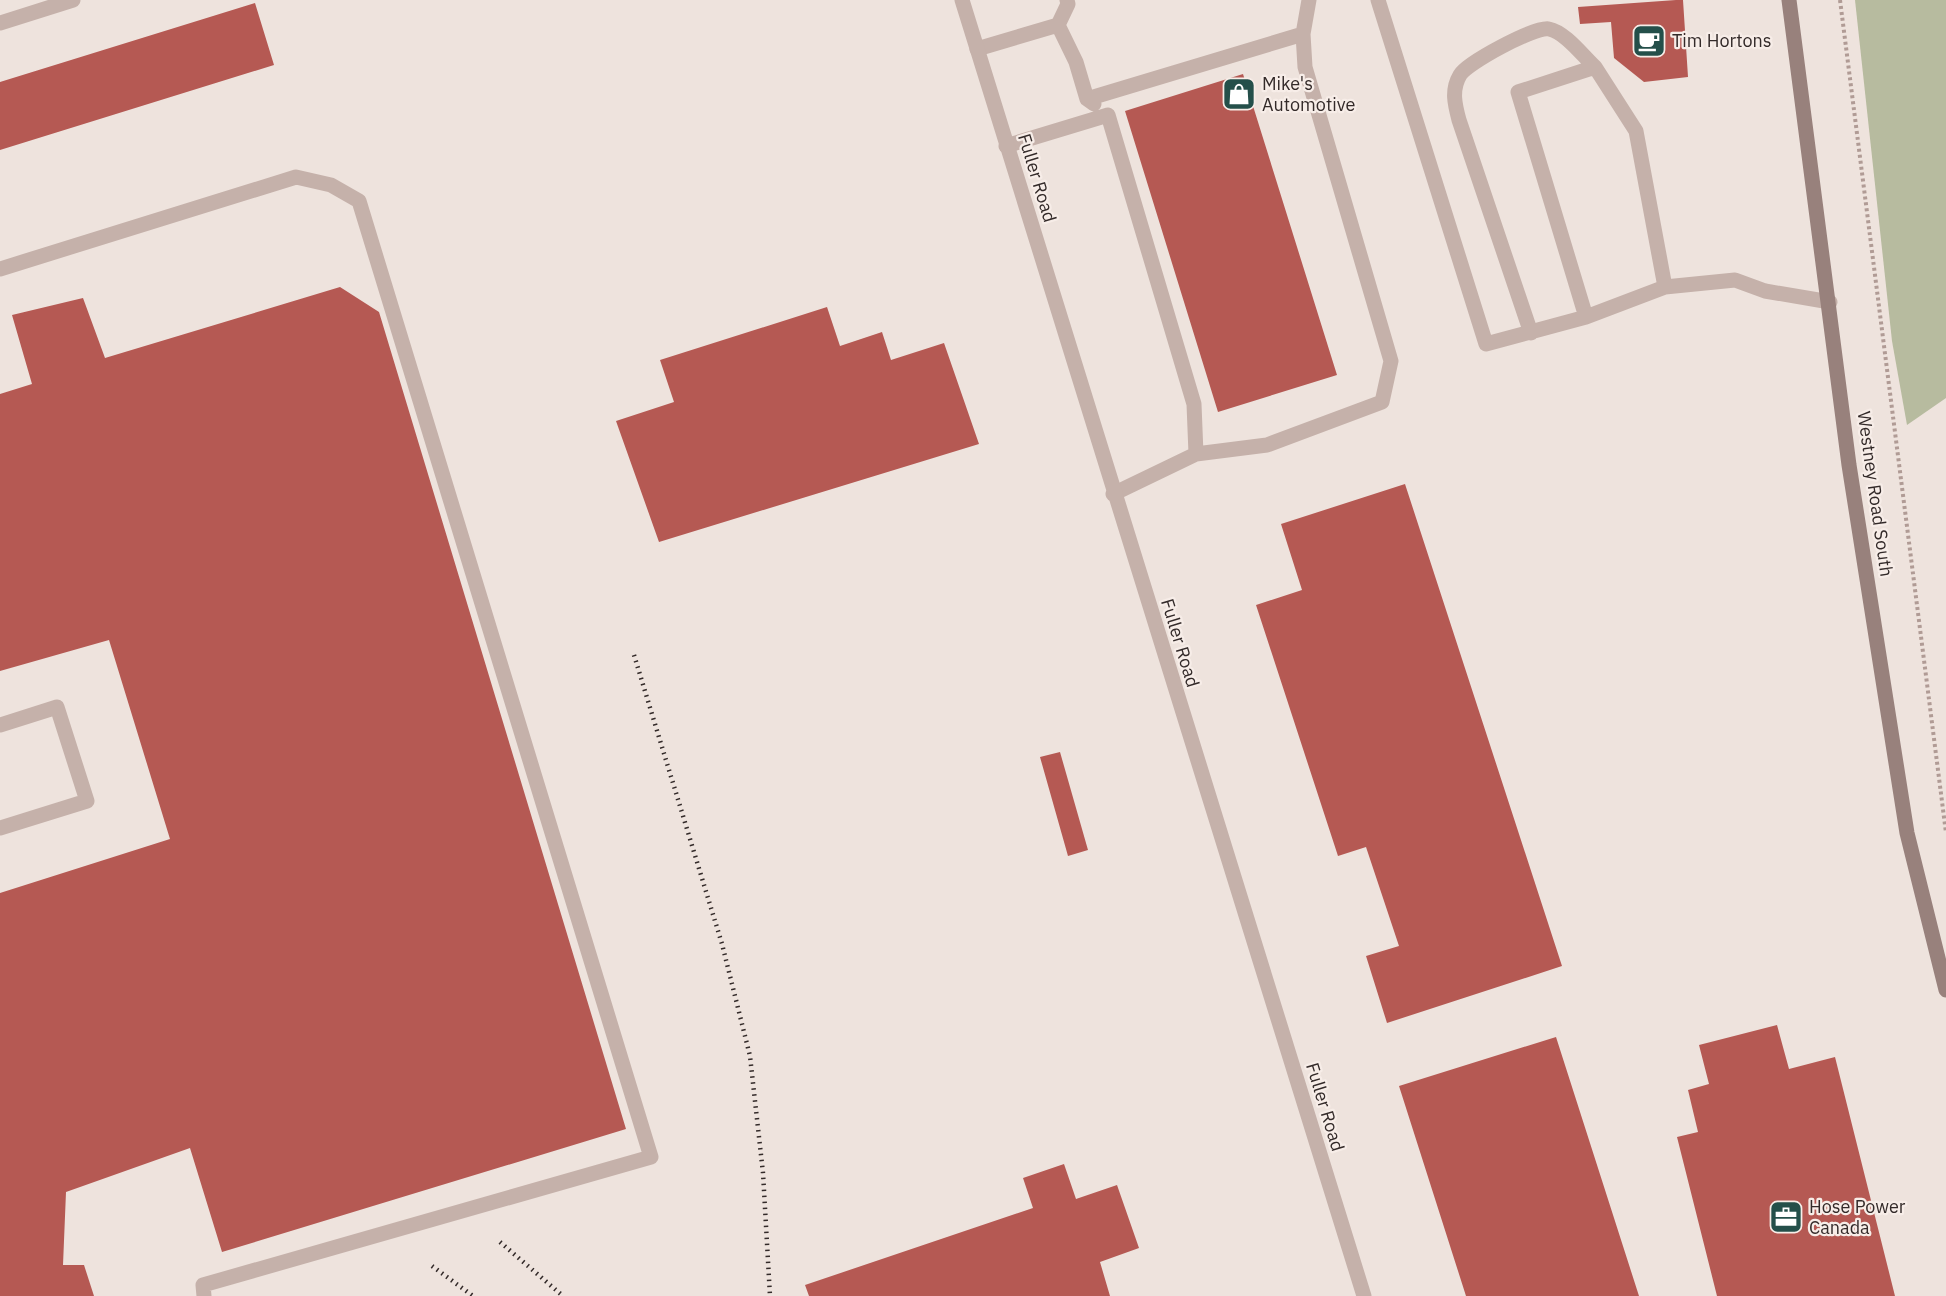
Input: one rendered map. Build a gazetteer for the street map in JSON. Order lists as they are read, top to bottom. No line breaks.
{"streets":{"main road":["Westney Road South"],"street":["Fuller Road"]},"places":{"cafe":["Tim Hortons"],"shop":["Mike's Automotive"],"office":["Hose Power Canada"]}}
